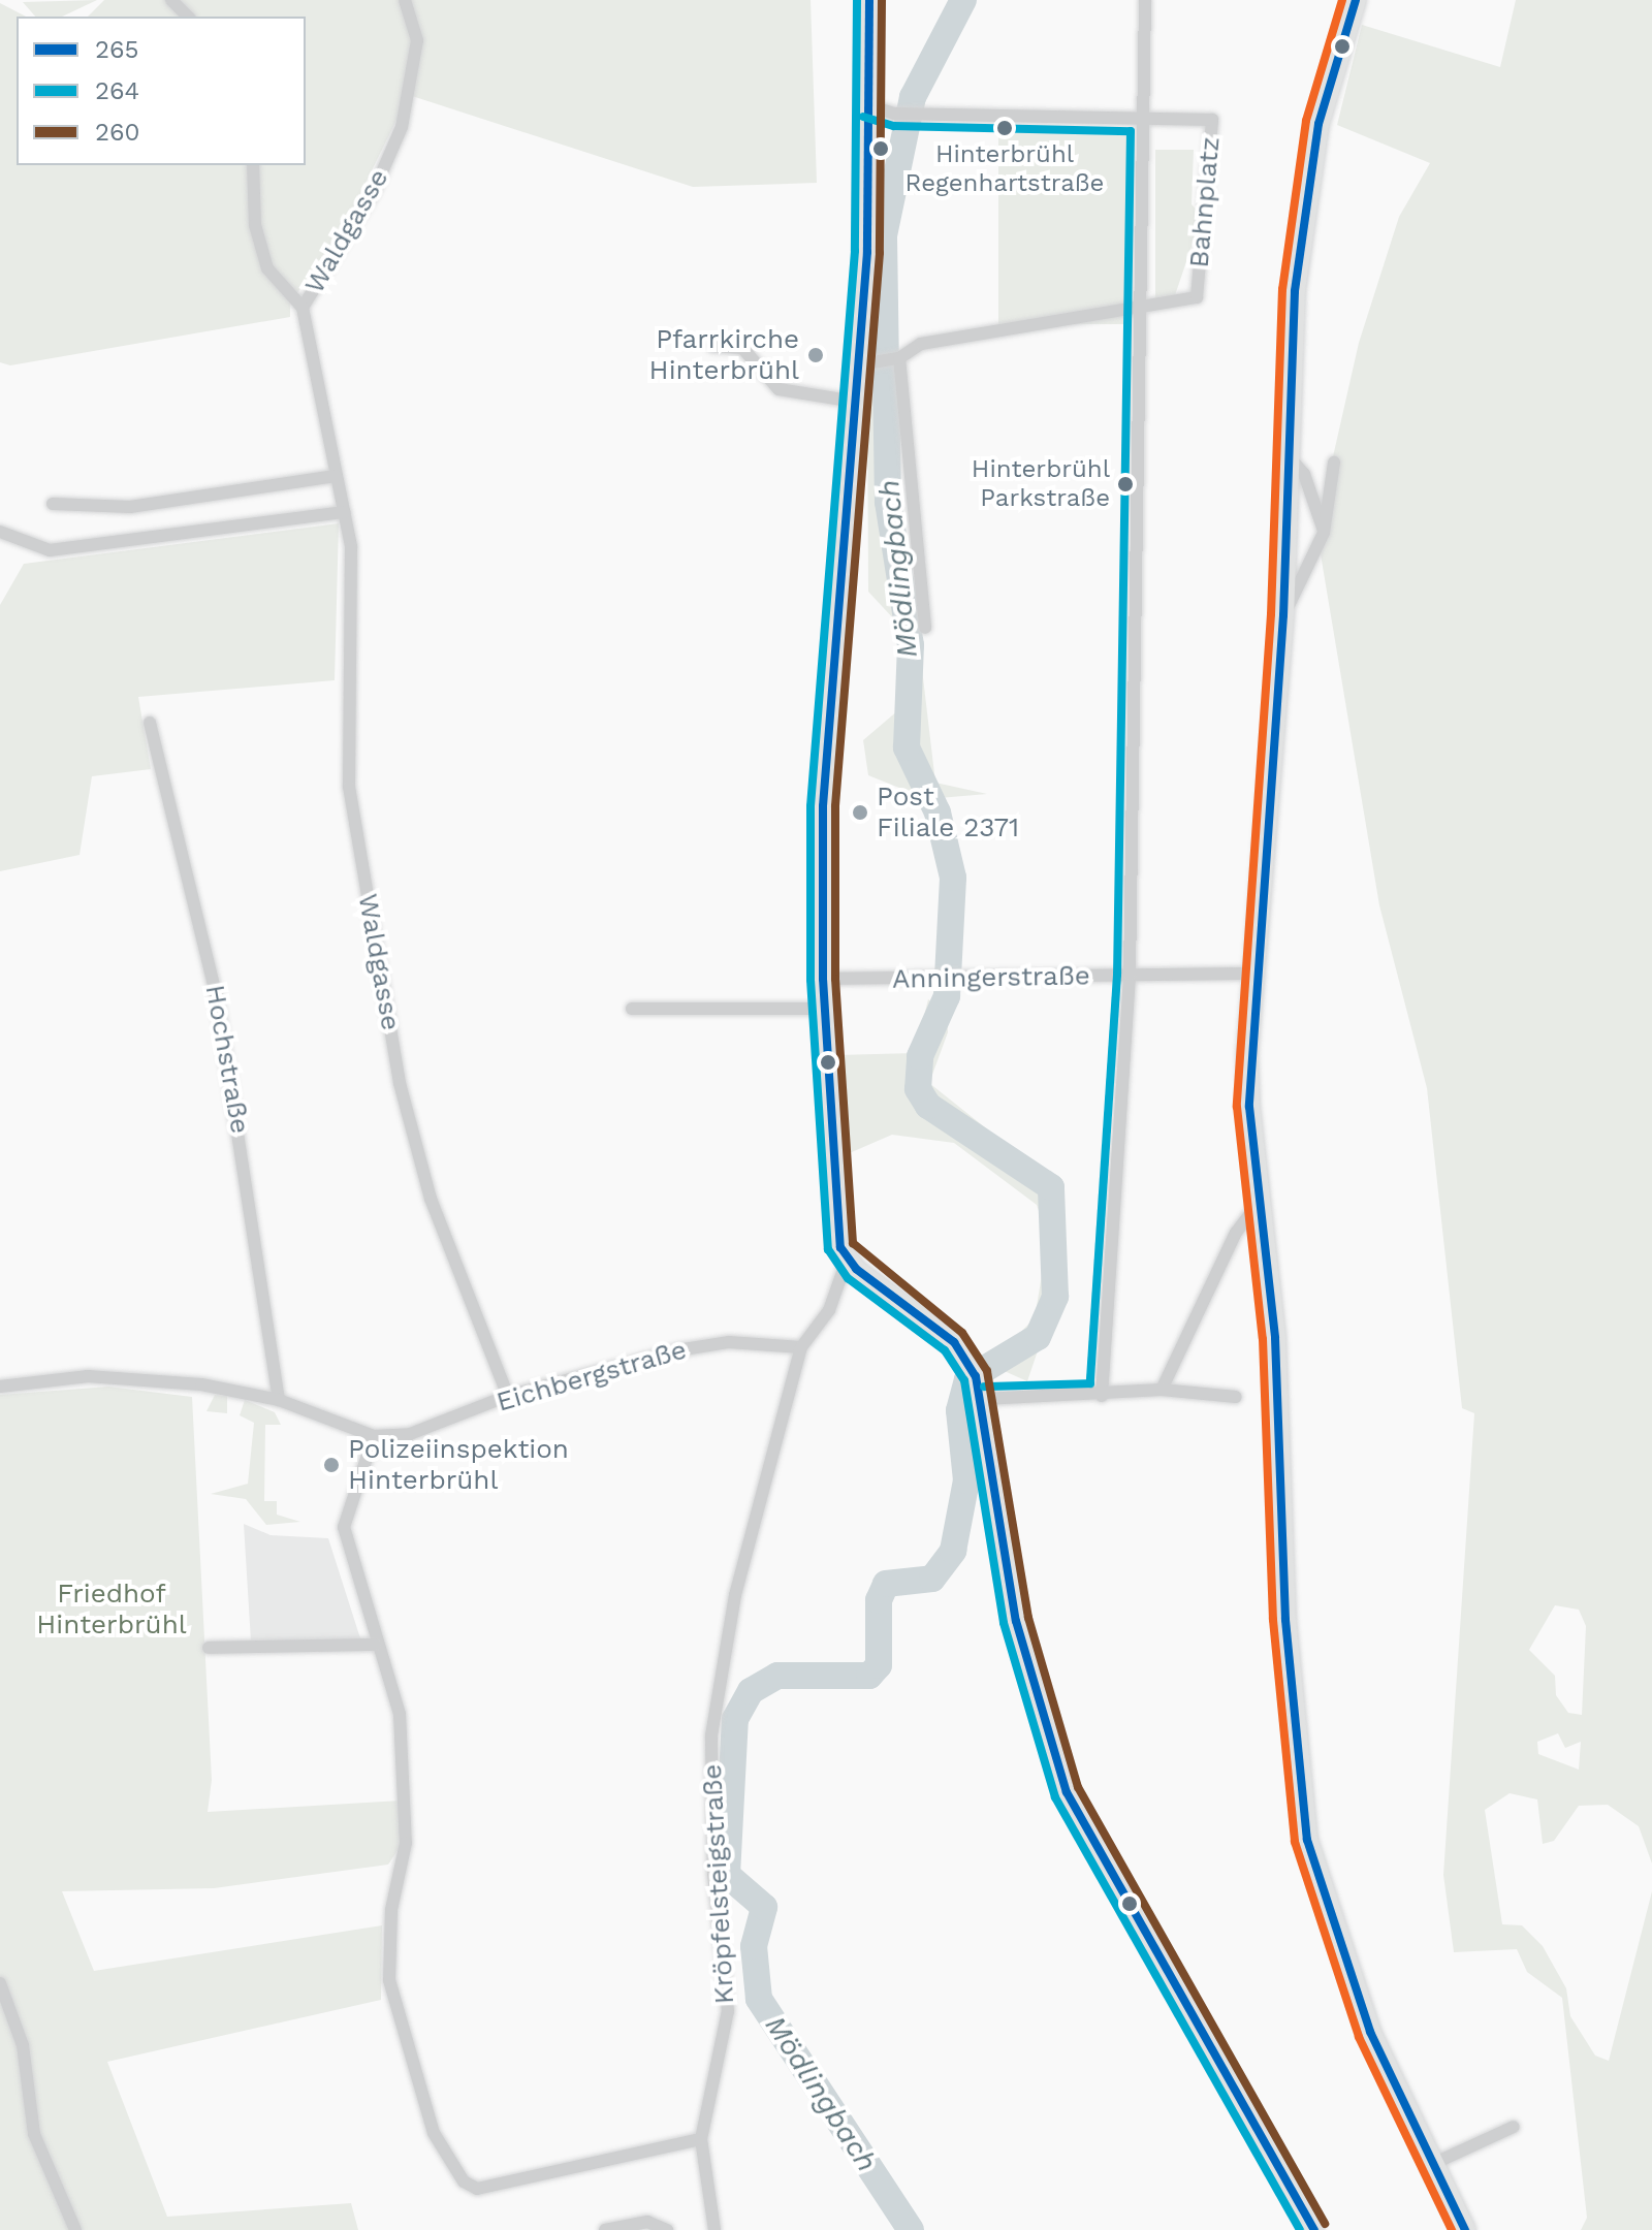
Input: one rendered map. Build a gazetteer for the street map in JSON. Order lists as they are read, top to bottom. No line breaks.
{"streets":{"street":["Bahnplatz","Waldgasse","Anningerstraße","Hochstraße","Eichbergstraße","Kröpfelsteigstraße"]},"crossings":[["Waldgasse","Eichbergstraße"],["Hochstraße","Eichbergstraße"],["Eichbergstraße","Kröpfelsteigstraße"]],"water":["Mödlingbach"],"parks":["Friedhof Hinterbrühl"],"places":["Hinterbrühl Regenhartstraße","Pfarrkirche Hinterbrühl","Hinterbrühl Parkstraße","Post Filiale 2371","Polizeiinspektion Hinterbrühl"],"lines":["transit line 265","transit line 264","transit line 260"],"legend":["265","264","260"]}
